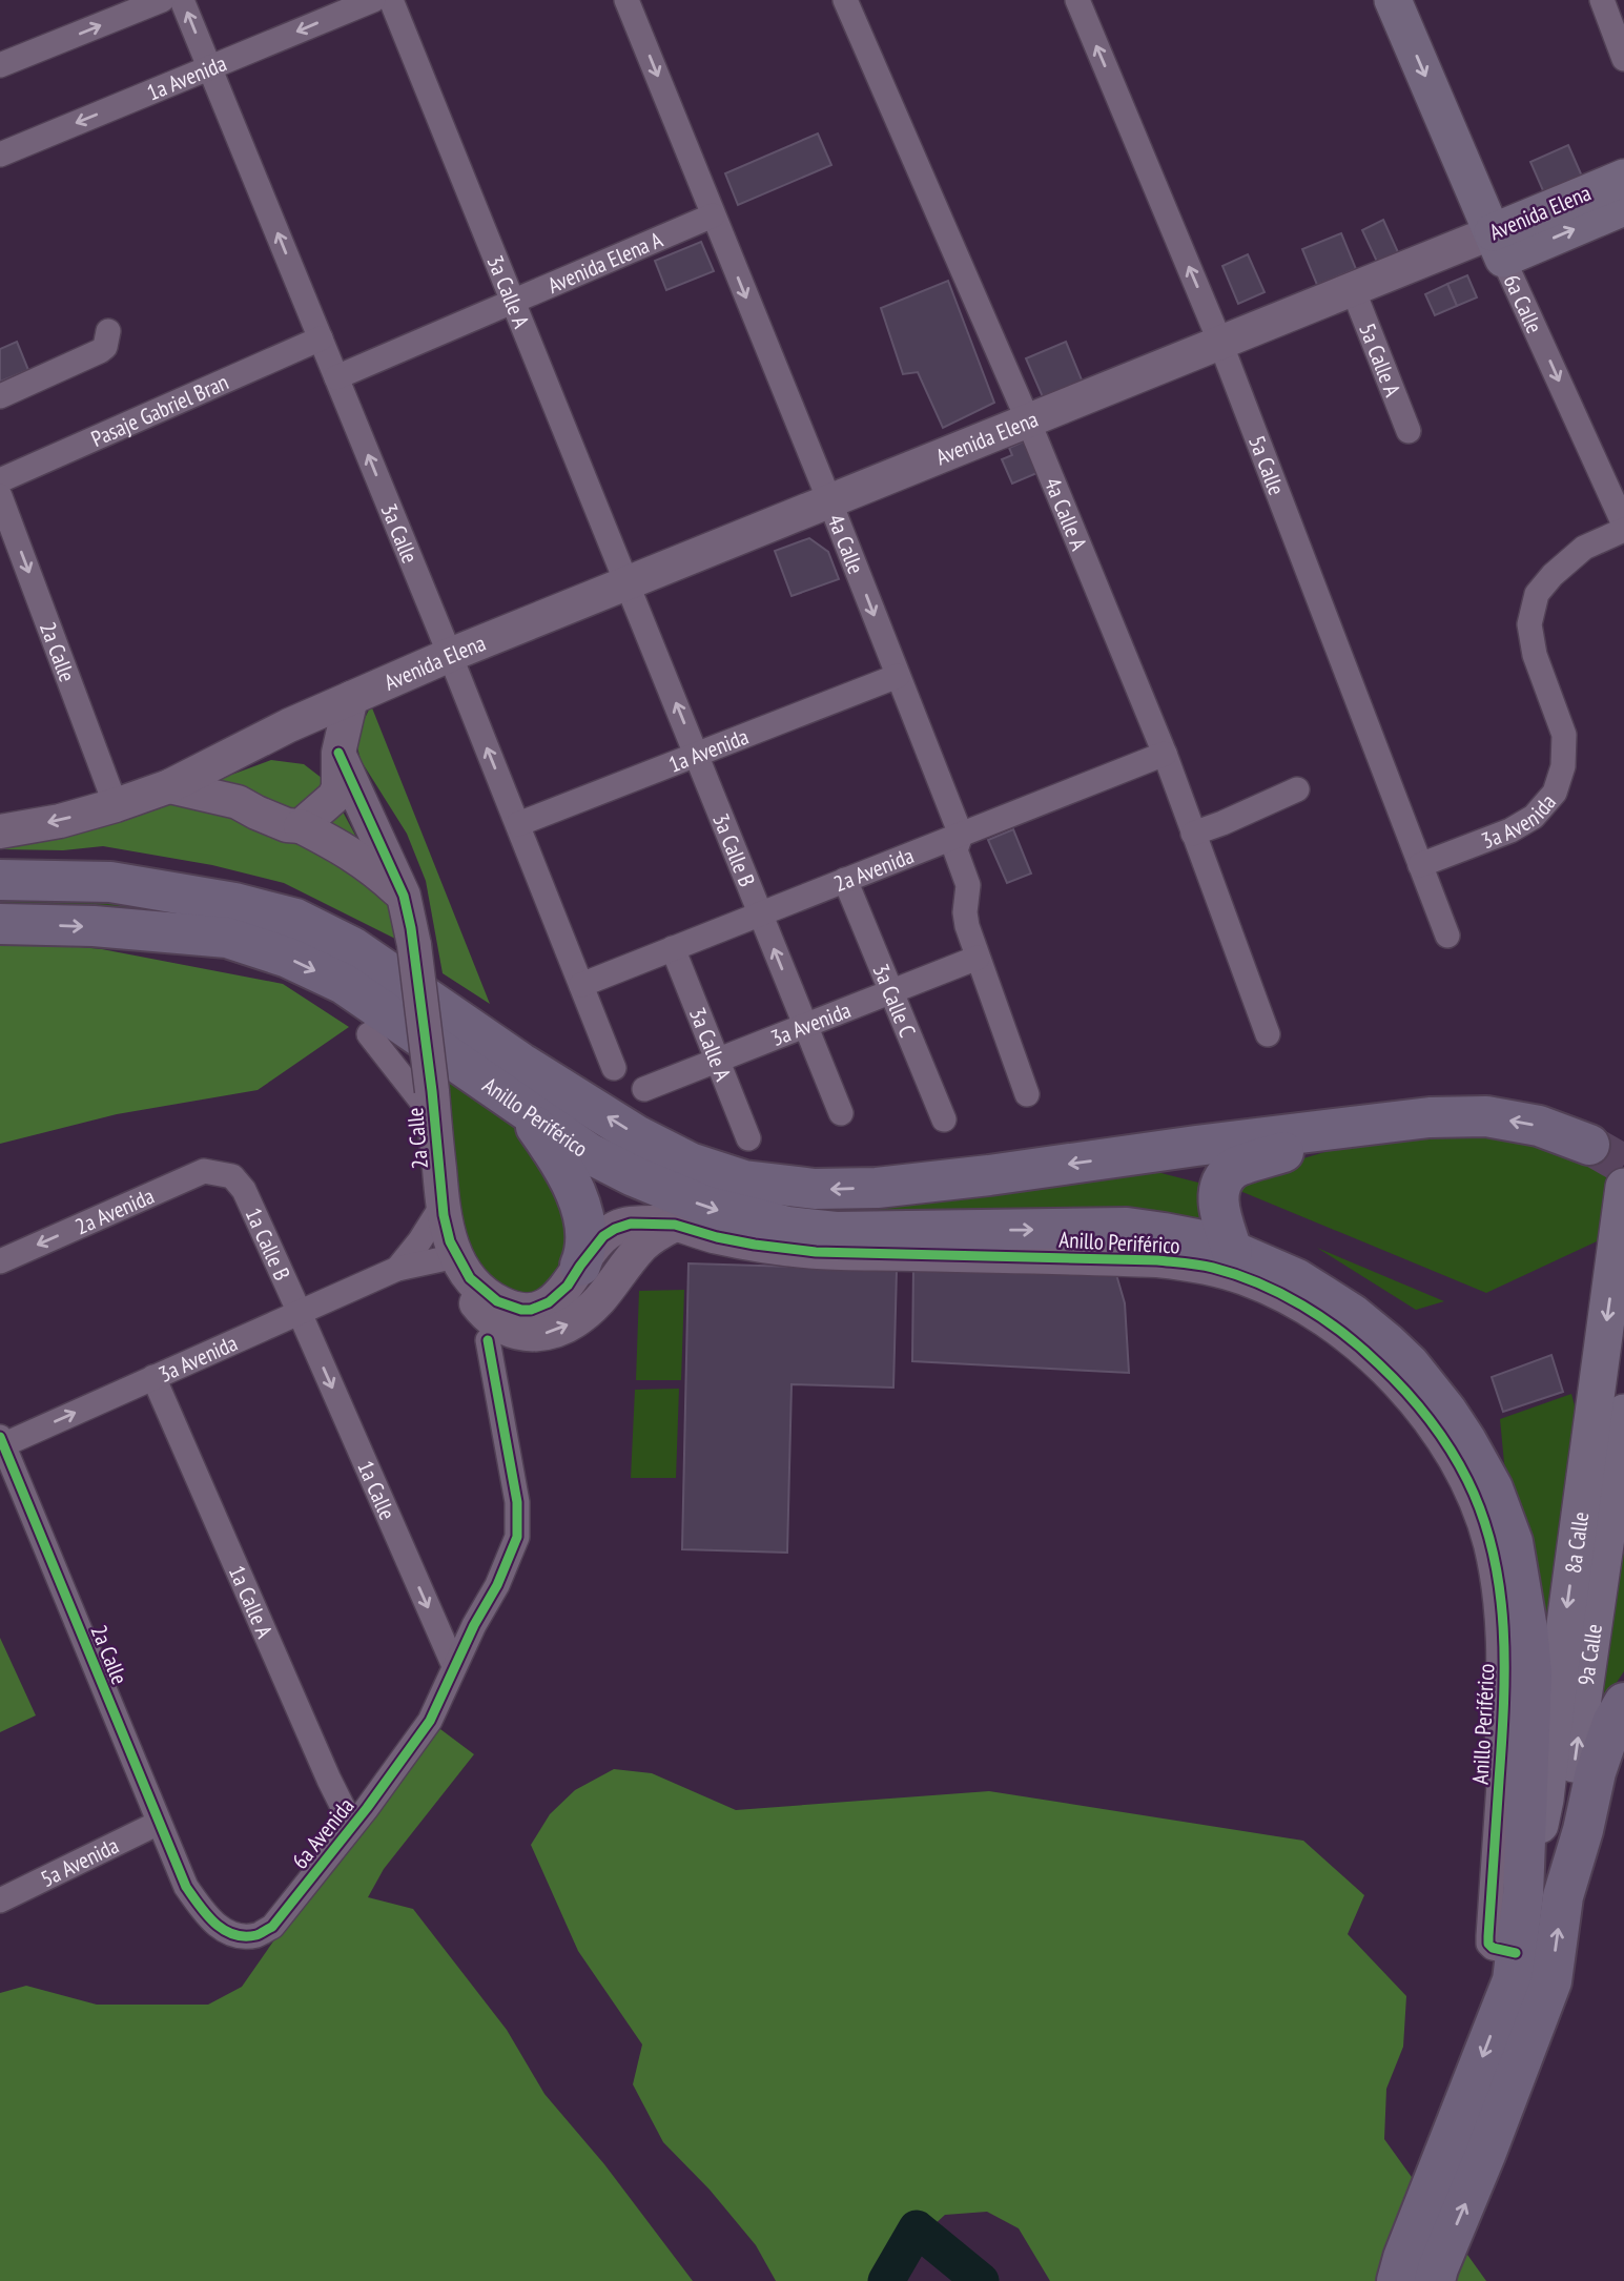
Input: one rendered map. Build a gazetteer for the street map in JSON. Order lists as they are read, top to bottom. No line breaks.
{"streets":{"highway":["Anillo Periférico"],"main road":["Avenida Elena","6a Calle","8a Calle","9a Calle"],"street":["1a Avenida","Avenida Elena A","3a Calle A","5a Calle A","Pasaje Gabriel Bran","5a Calle","4a Calle A","3a Calle","4a Calle","2a Calle","3a Avenida","3a Calle B","2a Avenida","3a Calle C","1a Calle B","1a Calle","1a Calle A","6a Avenida","5a Avenida"]},"crossings":[["1a Avenida","3a Calle"],["1a Avenida","4a Calle"],["1a Avenida","3a Calle B"],["Avenida Elena","3a Calle A"],["Avenida Elena","6a Calle"],["Avenida Elena","5a Calle A"],["Avenida Elena","5a Calle"],["Avenida Elena","4a Calle A"],["Avenida Elena","3a Calle"],["Avenida Elena","4a Calle"],["Avenida Elena","2a Calle"],["Avenida Elena","3a Calle B"],["Avenida Elena A","3a Calle A"],["Avenida Elena A","3a Calle"],["Avenida Elena A","4a Calle"],["3a Calle A","3a Avenida"],["3a Calle A","3a Calle B"],["3a Calle A","2a Avenida"],["6a Calle","3a Avenida"],["Pasaje Gabriel Bran","3a Calle"],["5a Calle","3a Avenida"],["4a Calle A","2a Avenida"],["3a Calle","2a Avenida"],["4a Calle","3a Avenida"],["4a Calle","2a Avenida"],["2a Calle","3a Avenida"],["2a Calle","Anillo Periférico"],["2a Calle","6a Avenida"],["2a Calle","5a Avenida"],["3a Avenida","3a Calle B"],["3a Avenida","3a Calle C"],["3a Avenida","1a Calle B"],["3a Avenida","1a Calle"],["3a Avenida","1a Calle A"],["3a Calle B","2a Avenida"],["2a Avenida","3a Calle C"],["2a Avenida","1a Calle B"],["Anillo Periférico","8a Calle"],["Anillo Periférico","9a Calle"],["1a Calle B","1a Calle"],["1a Calle","6a Avenida"],["1a Calle A","6a Avenida"]],"one_way":["6a Calle","5a Calle","3a Calle","4a Calle","3a Calle B","1a Calle","8a Calle","9a Calle"]}
